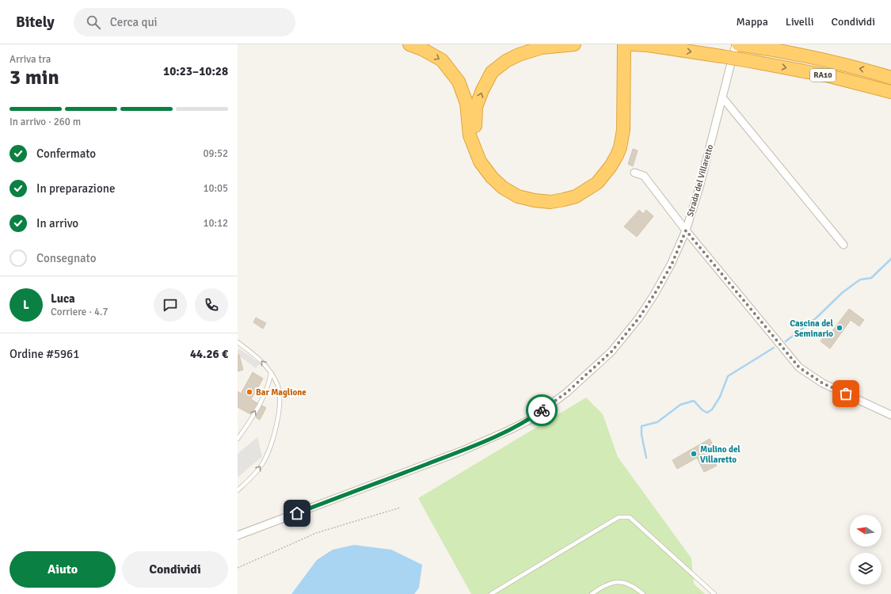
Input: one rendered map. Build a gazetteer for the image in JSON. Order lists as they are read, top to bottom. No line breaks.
{"streets":{"highway":["RA10"],"street":["Strada del Villaretto"]},"crossings":[["RA10","Strada del Villaretto"]],"places":["Cascina del Seminario","Bar Maglione","Mulino del Villaretto"],"north":"left","page":{"header":"Bitely","search":"Cerca qui","nav":["Mappa","Livelli","Condividi"],"heading":["3 min","Arriva tra","10:23–10:28"],"panel":["Luca","Corriere · 4.7","Ordine #5961","44.26 €"],"bar":"In arrivo · 260 m","list":[["Confermato","09:52"],["In preparazione","10:05"],["In arrivo","10:12"],"Consegnato"],"round":"L","buttons":["Aiuto","Condividi"]}}
